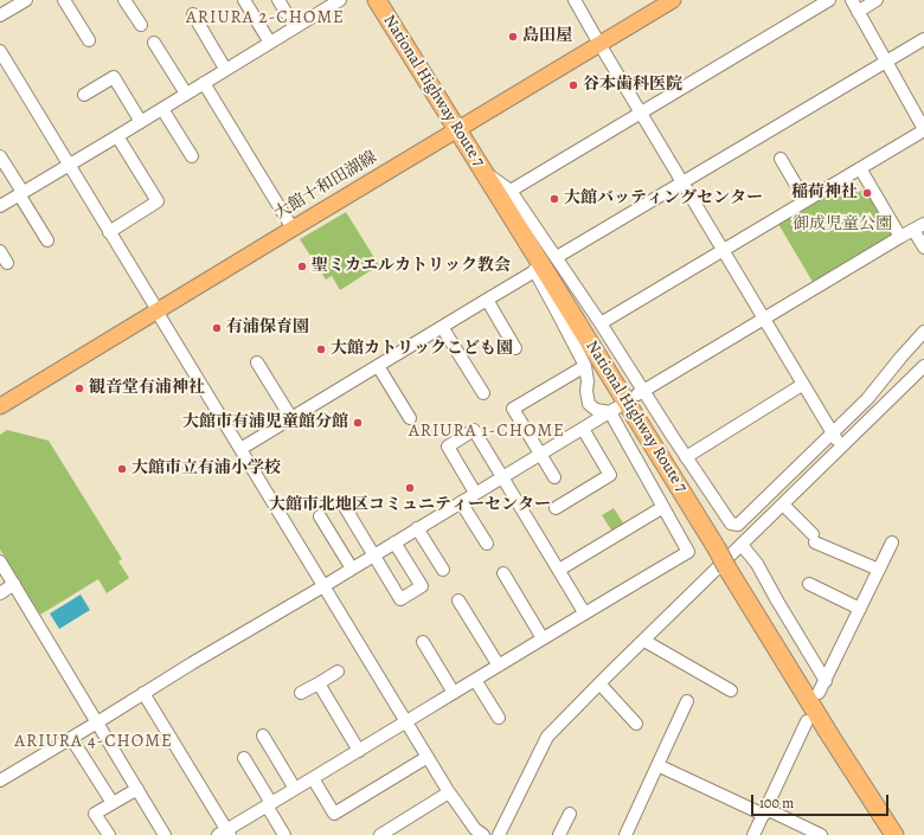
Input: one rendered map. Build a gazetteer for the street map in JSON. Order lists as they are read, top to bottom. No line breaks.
{"streets":{"highway":["National Highway Route 7"],"main road":["大館十和田湖線"]},"crossings":[["National Highway Route 7","大館十和田湖線"]],"districts":["ARIURA 2-CHOME","ARIURA 1-CHOME","ARIURA 4-CHOME"],"parks":["御成児童公園"],"places":["島田屋","谷本歯科医院","稲荷神社","大館バッティングセンター","聖ミカエルカトリック教会","有浦保育園","大館カトリックこども園","観音堂有浦神社","大館市有浦児童館分館","大館市立有浦小学校","大館市北地区コミュニティーセンター"],"scale_bar":"100 m"}
